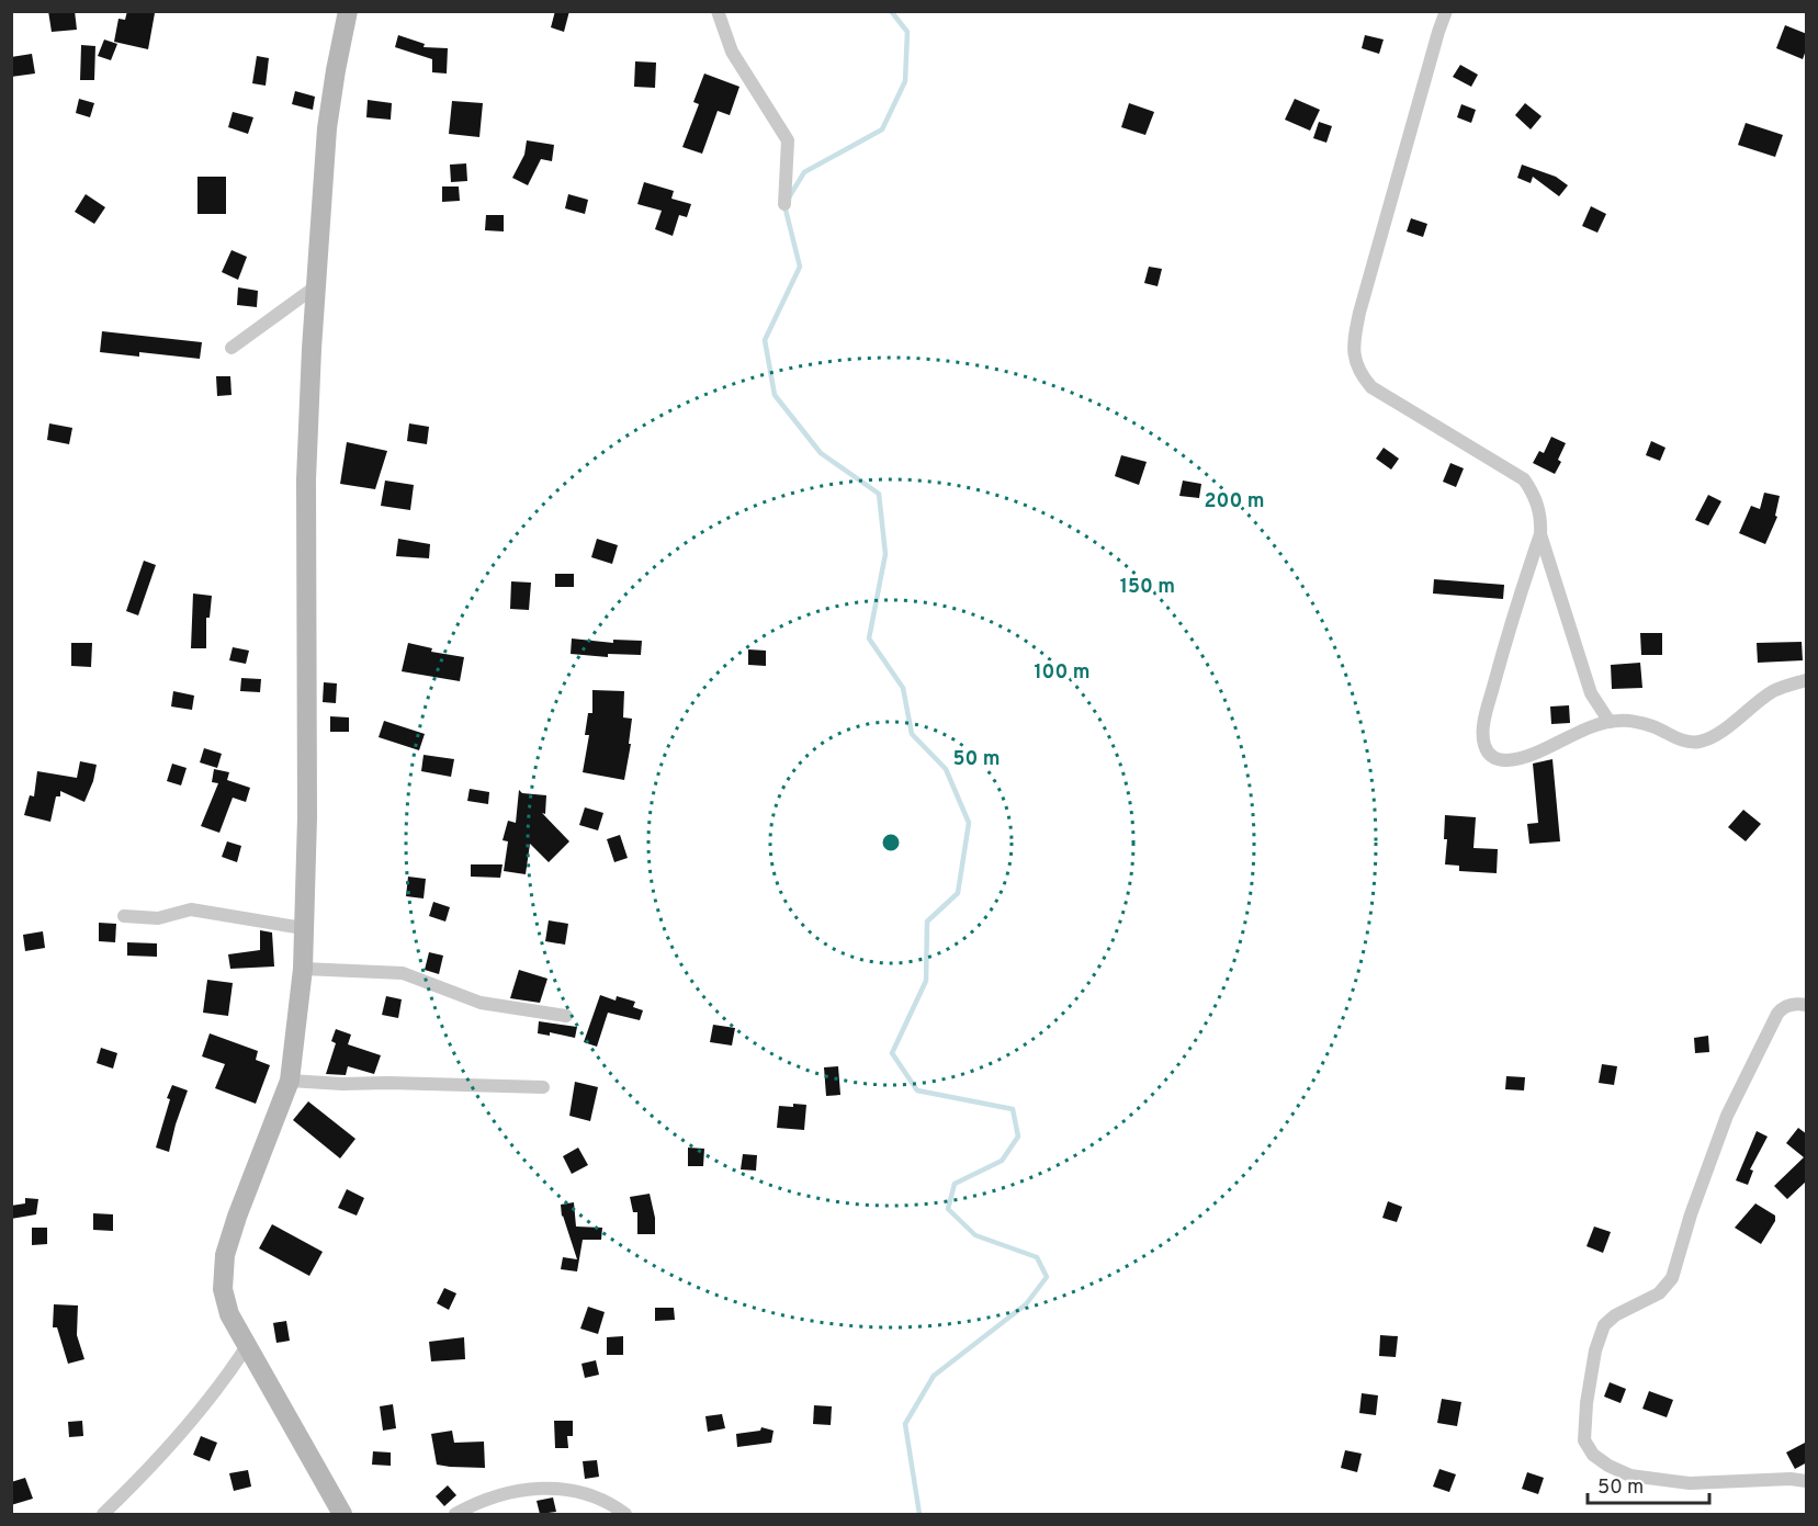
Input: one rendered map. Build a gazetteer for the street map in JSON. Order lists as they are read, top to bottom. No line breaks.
{"scale_bar":"50 m","rings":["200 m","150 m","100 m","50 m"]}
